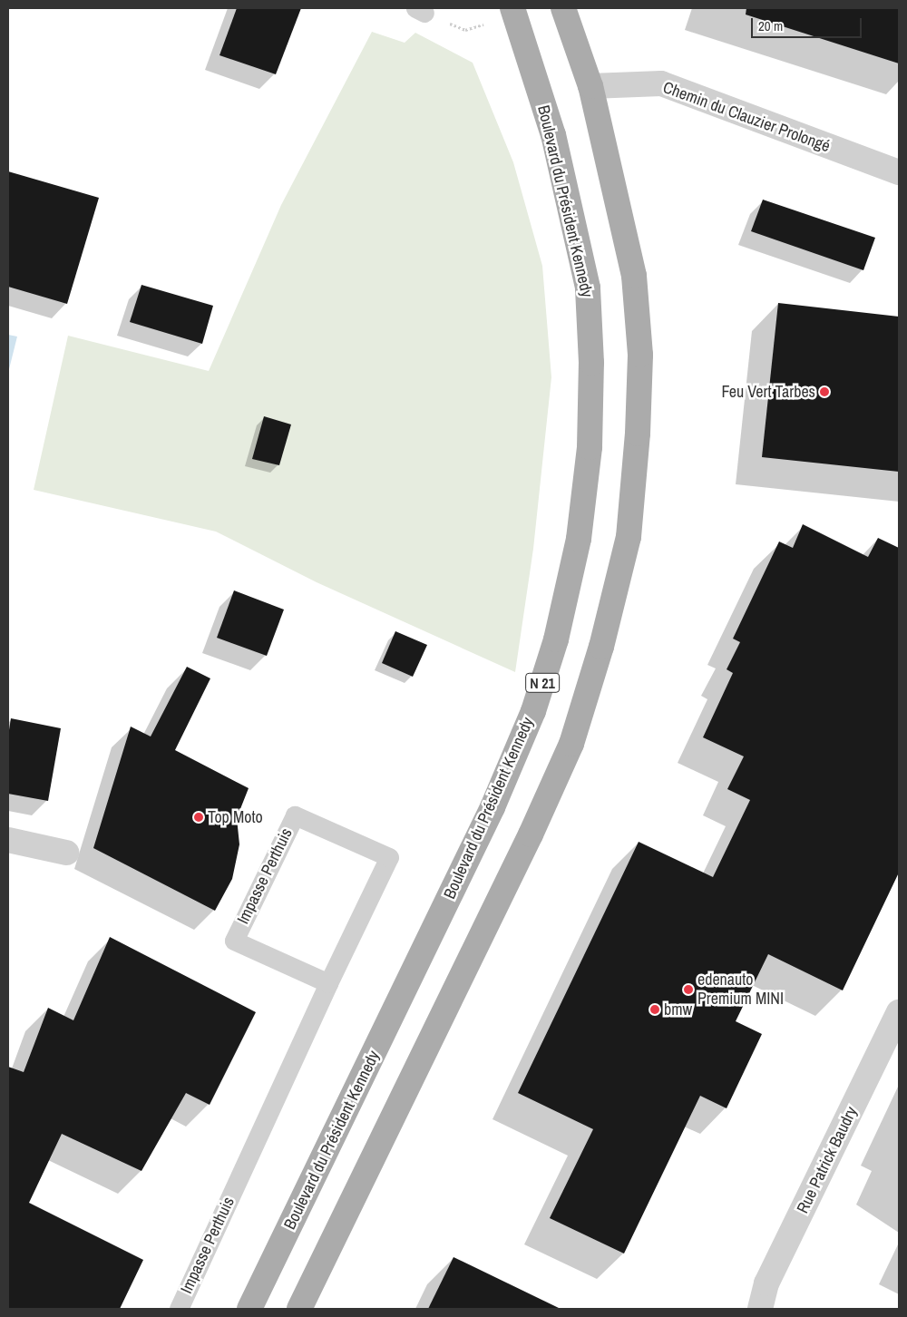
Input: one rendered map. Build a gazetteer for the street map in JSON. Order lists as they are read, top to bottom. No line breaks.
{"streets":{"main road":["Boulevard du Président Kennedy","N 21"],"street":["Chemin du Clauzier Prolongé","Rue Patrick Baudry"],"lane":["Impasse Perthuis"]},"places":["Feu Vert Tarbes","Top Moto","edenauto Premium MINI","bmw"],"scale_bar":"20 m"}
